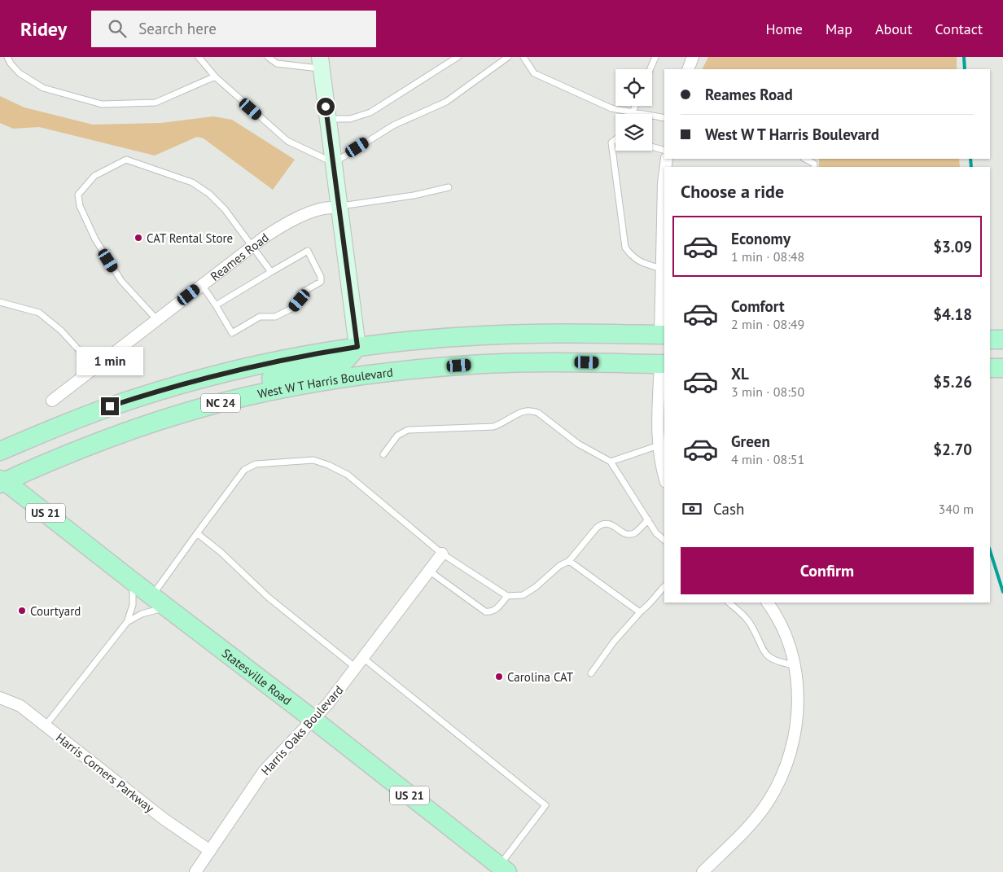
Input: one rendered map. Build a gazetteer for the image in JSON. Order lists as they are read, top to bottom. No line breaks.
{"streets":{"main road":["West W T Harris Boulevard","NC 24","US 21","Statesville Road"],"street":["Reames Road","Harris Oaks Boulevard","Harris Corners Parkway"]},"crossings":[["West W T Harris Boulevard","Statesville Road"],["Statesville Road","Harris Oaks Boulevard"],["Harris Oaks Boulevard","Harris Corners Parkway"]],"places":["CAT Rental Store","Courtyard","Carolina CAT"],"page":{"header":"Ridey","search":"Search here","nav":["Home","Map","About","Contact"],"banner":["Reames Road","West W T Harris Boulevard"],"heading":"Choose a ride","list":[{"name":"Economy","note":"1 min · 08:48","value":"$3.09"},{"name":"Comfort","note":"2 min · 08:49","value":"$4.18"},{"name":"XL","note":"3 min · 08:50","value":"$5.26"},{"name":"Green","note":"4 min · 08:51","value":"$2.70"}],"bubble":"1 min","pay":["Cash","340 m"],"buttons":"Confirm"}}
